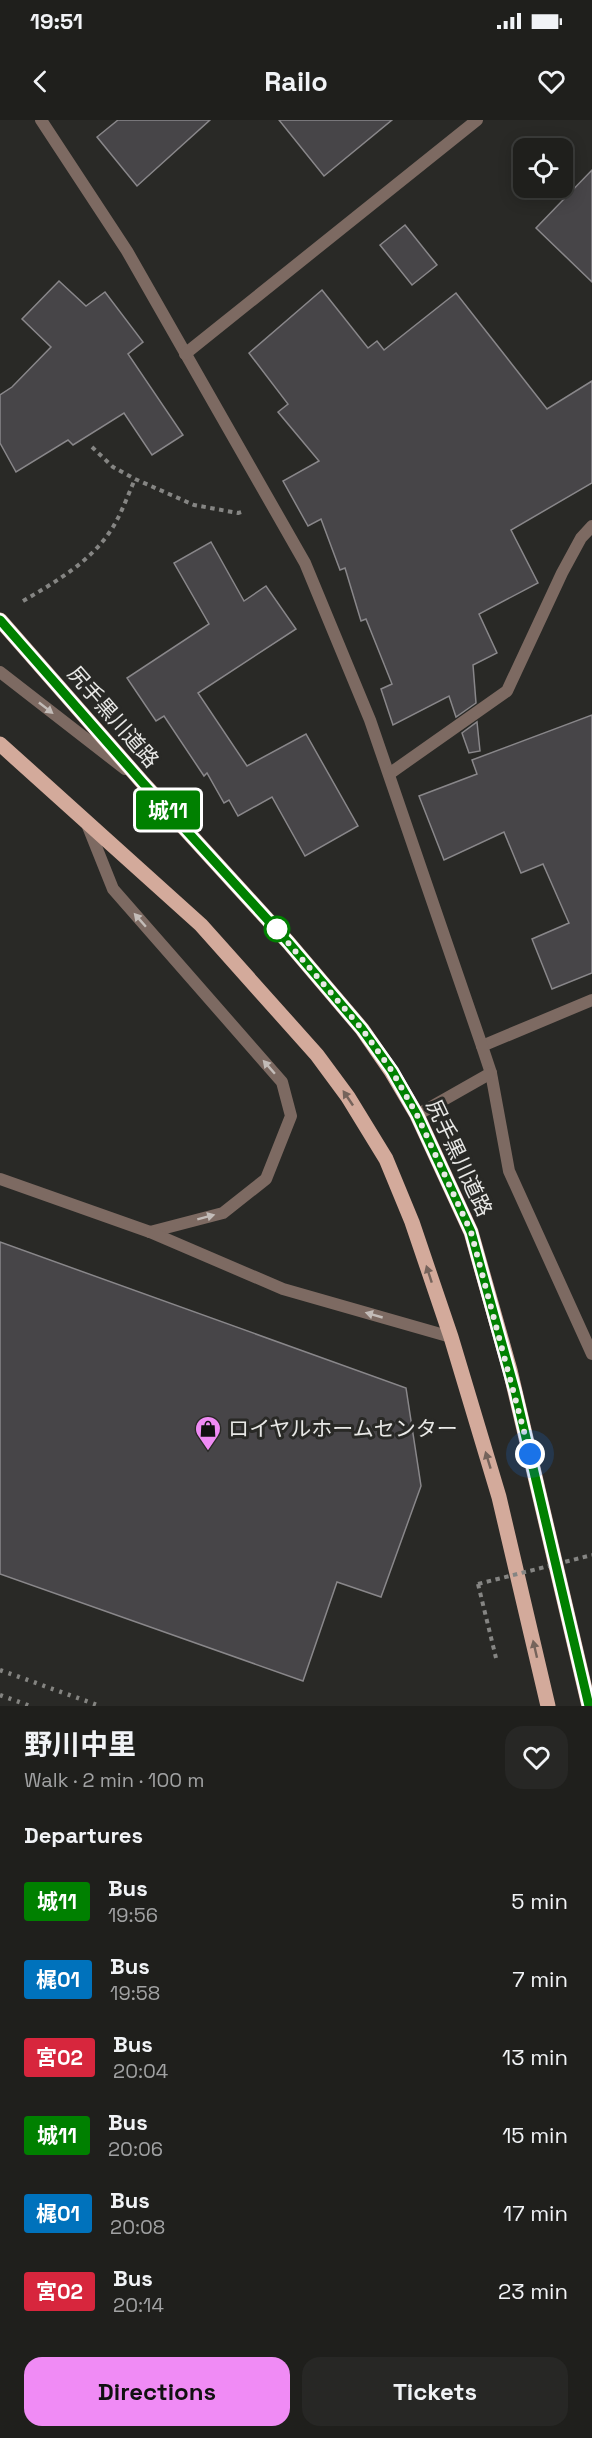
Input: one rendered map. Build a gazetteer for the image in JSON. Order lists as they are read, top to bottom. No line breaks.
{"streets":{"main road":["尻手黒川道路"]},"places":{"shop":["ロイヤルホームセンター"]},"lines":["bus line 城11"],"page":{"status":"19:51","header":"Railo","on_map":"城11","heading":[["野川中里","Walk · 2 min · 100 m"],"Departures"],"list":[{"mark":"城11","name":"Bus","note":"19:56","value":"5 min"},{"mark":"梶01","name":"Bus","note":"19:58","value":"7 min"},{"mark":"宮02","name":"Bus","note":"20:04","value":"13 min"},{"mark":"城11","name":"Bus","note":"20:06","value":"15 min"},{"mark":"梶01","name":"Bus","note":"20:08","value":"17 min"},{"mark":"宮02","name":"Bus","note":"20:14","value":"23 min"}],"buttons":["Directions","Tickets"]}}
